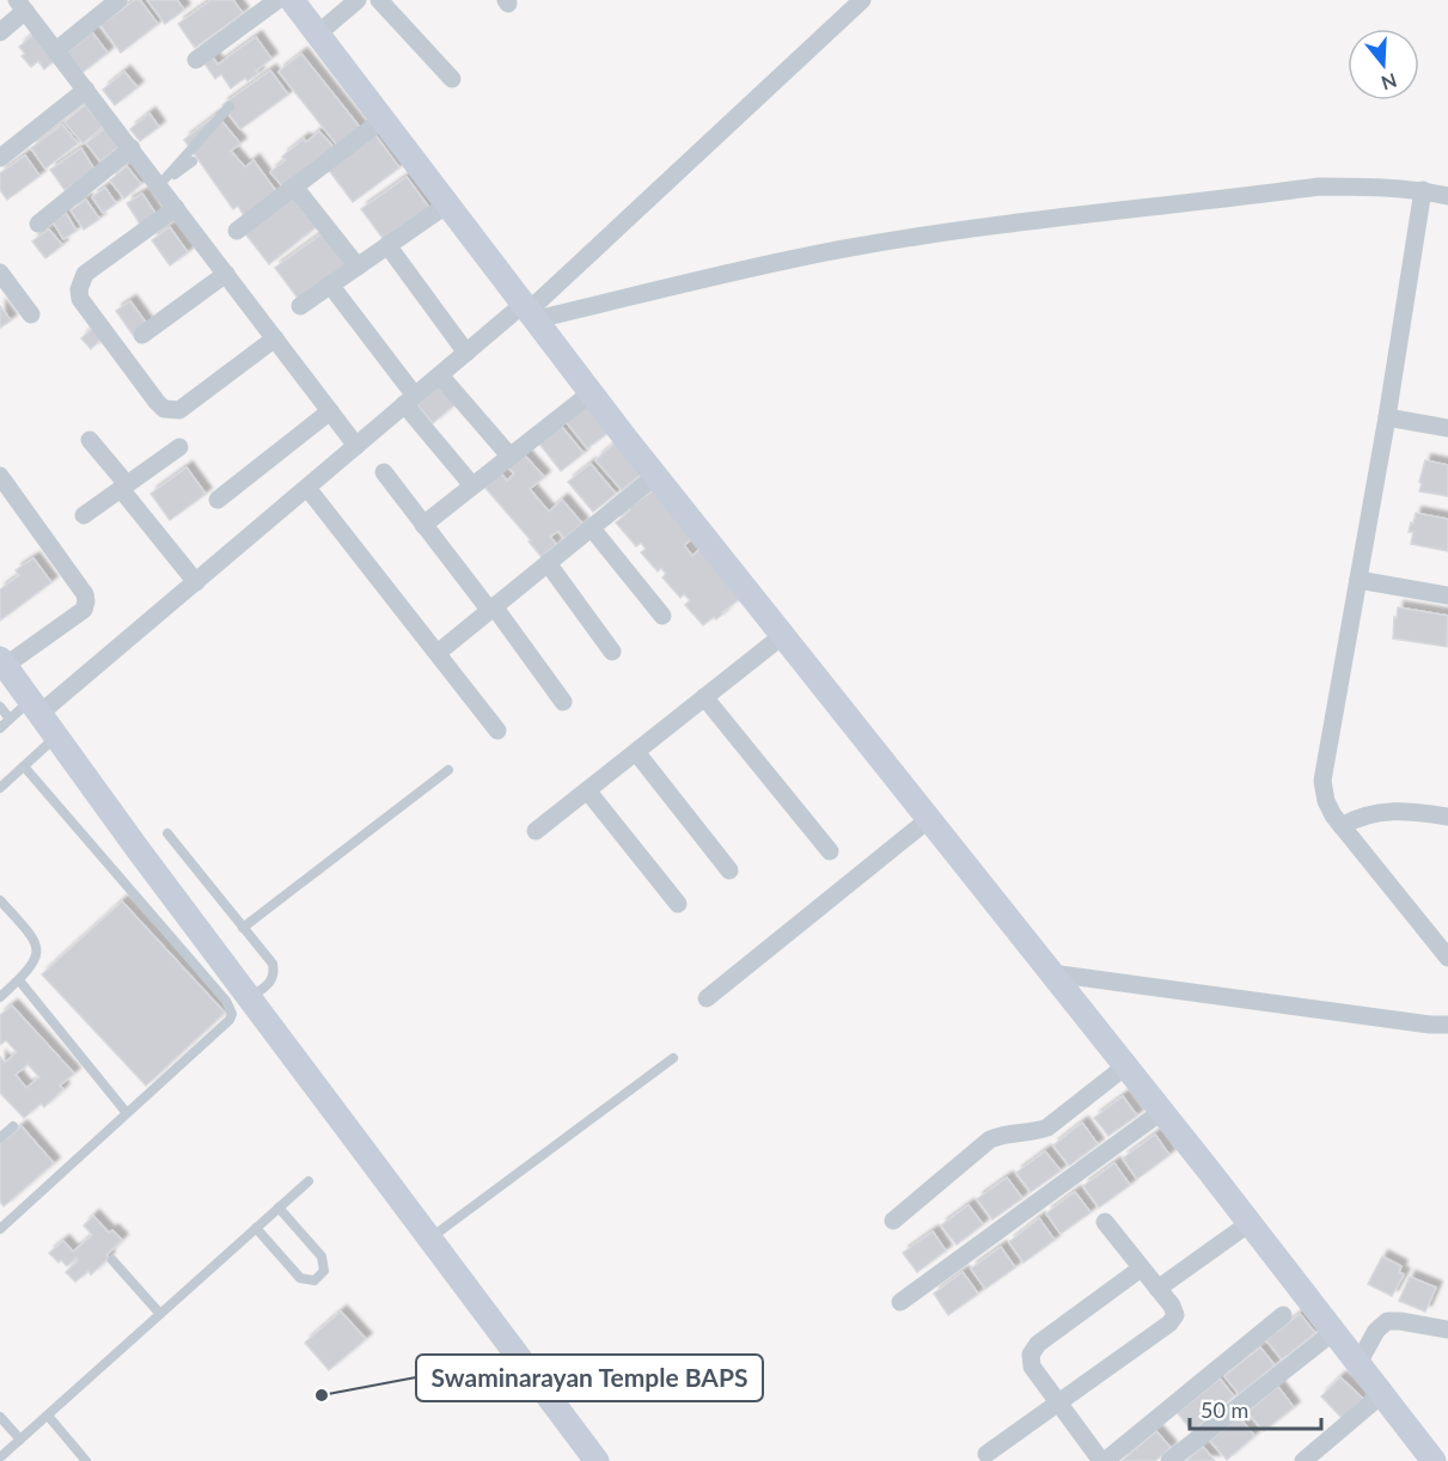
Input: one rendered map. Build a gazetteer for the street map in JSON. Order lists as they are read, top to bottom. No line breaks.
{"places":["Swaminarayan Temple BAPS"],"scale_bar":"50 m","north":"bottom"}
